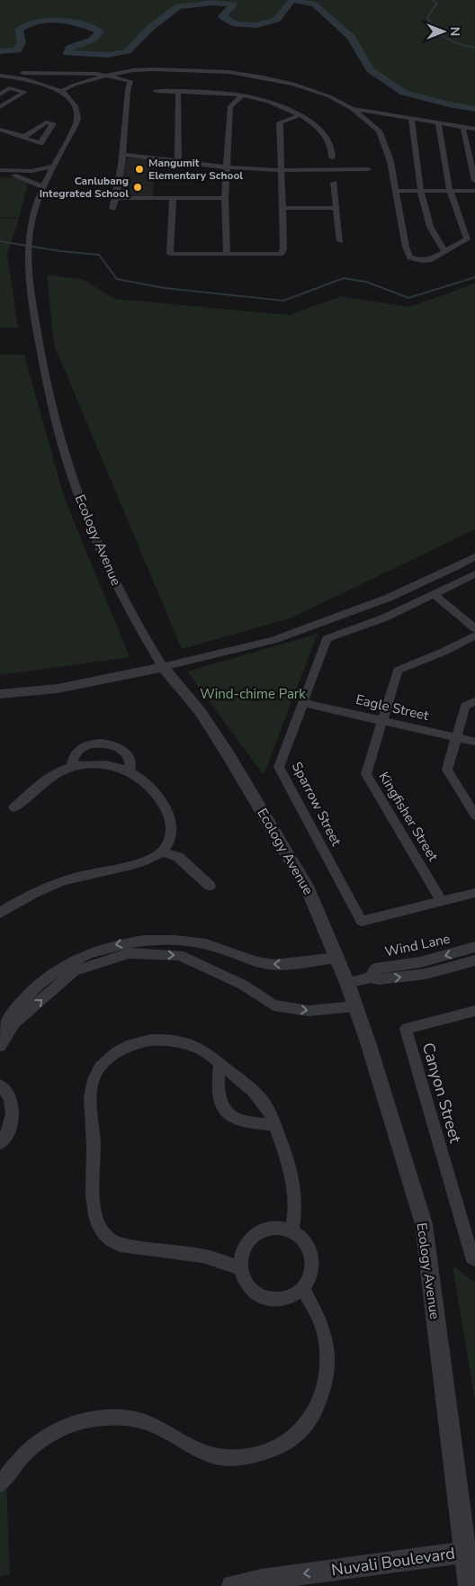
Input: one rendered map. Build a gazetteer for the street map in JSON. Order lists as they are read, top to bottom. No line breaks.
{"streets":{"street":["Ecology Avenue","Eagle Street","Sparrow Street","Kingfisher Street","Wind Lane","Canyon Street","Nuvali Boulevard"]},"crossings":[["Ecology Avenue","Wind Lane"],["Ecology Avenue","Nuvali Boulevard"],["Eagle Street","Sparrow Street"],["Eagle Street","Kingfisher Street"],["Sparrow Street","Kingfisher Street"]],"one_way":["Nuvali Boulevard"],"parks":["Wind-chime Park"],"places":["Mangumit Elementary School","Canlubang Integrated School"],"north":"right"}
